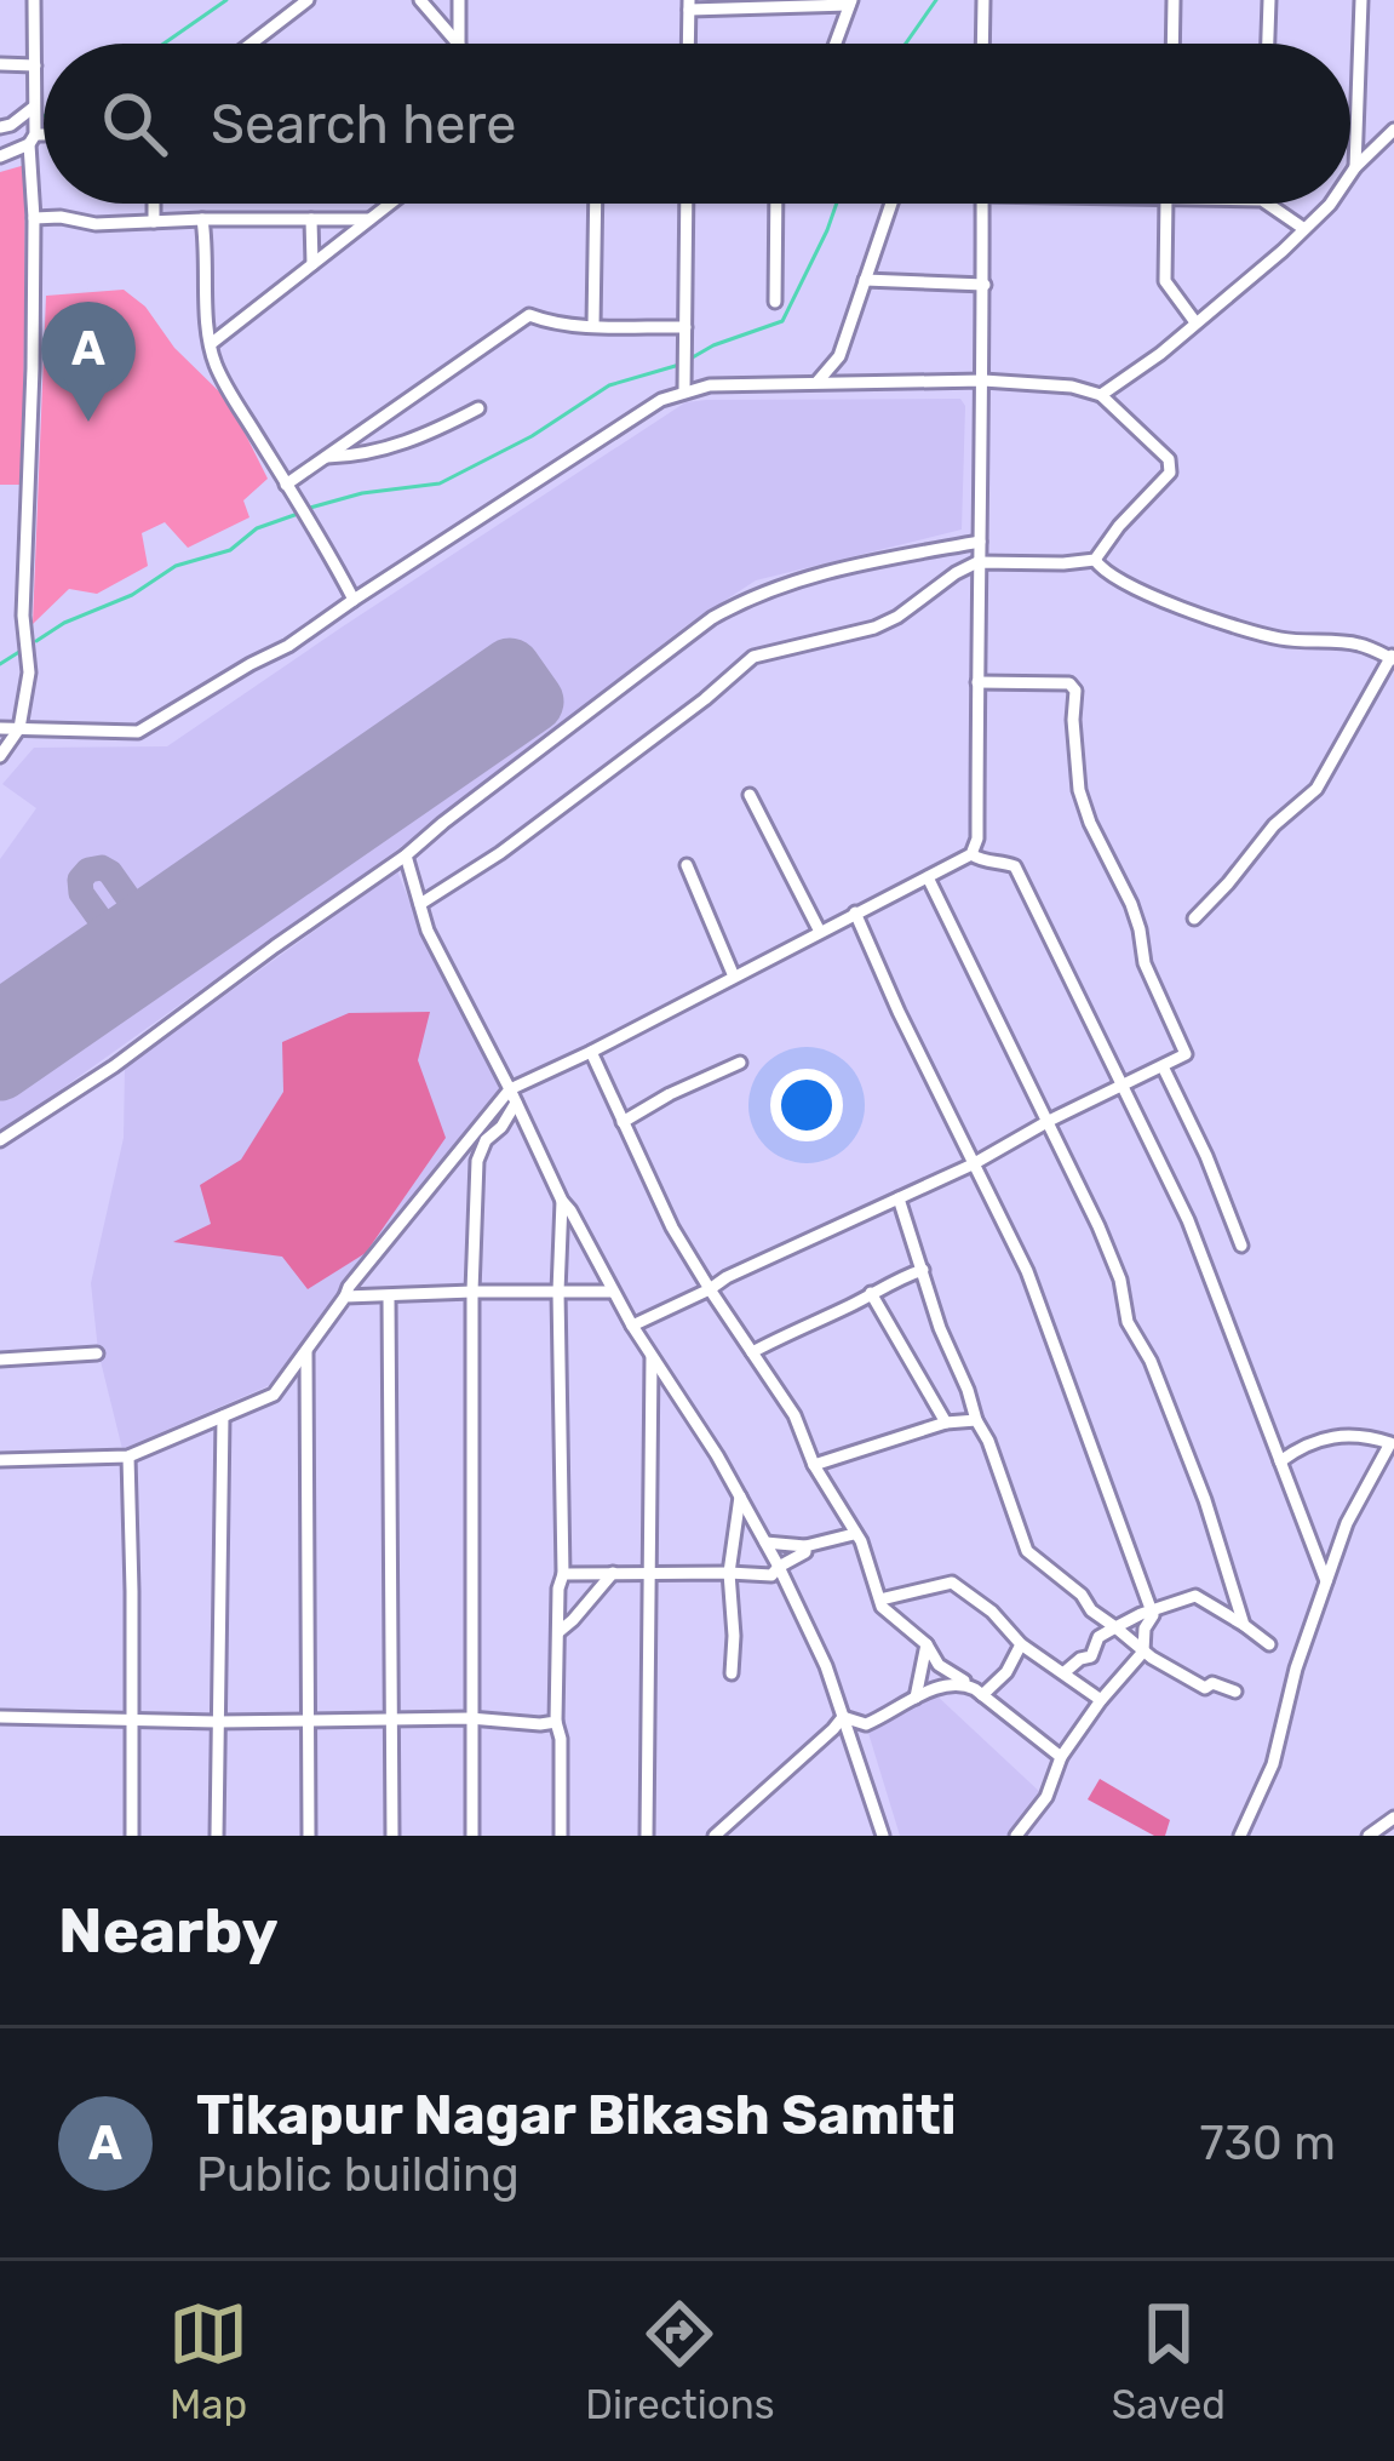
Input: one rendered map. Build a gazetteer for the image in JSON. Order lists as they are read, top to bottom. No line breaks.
{"page":{"search":"Search here","pins":"A","heading":"Nearby","list":[{"mark":"A","name":"Tikapur Nagar Bikash Samiti","note":"Public building","value":"730 m"}],"nav":["Map","Directions","Saved"]}}
